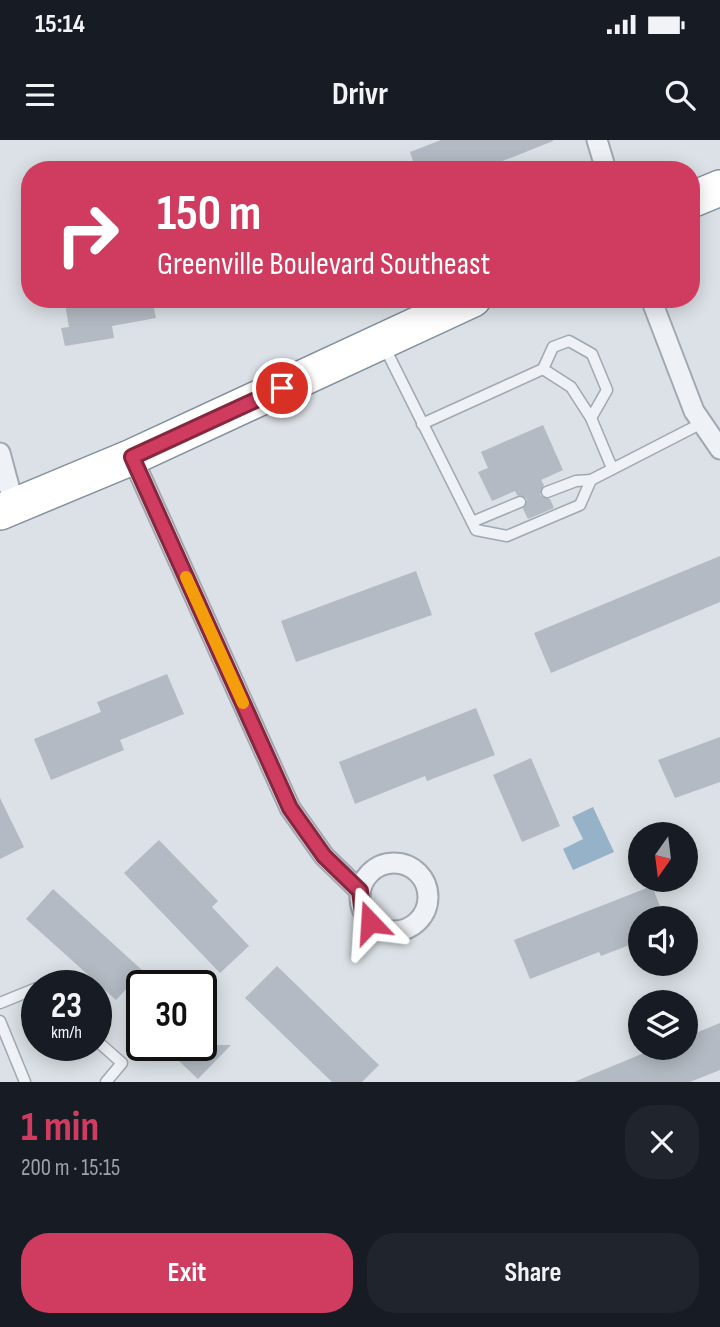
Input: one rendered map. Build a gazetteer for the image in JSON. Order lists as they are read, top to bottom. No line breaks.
{"north":"bottom","page":{"status":"15:14","header":"Drivr","turn":["150 m","Greenville Boulevard Southeast"],"speed":"23 km/h","limit":"30","heading":["1 min","200 m · 15:15"],"buttons":["Exit","Share"]}}
